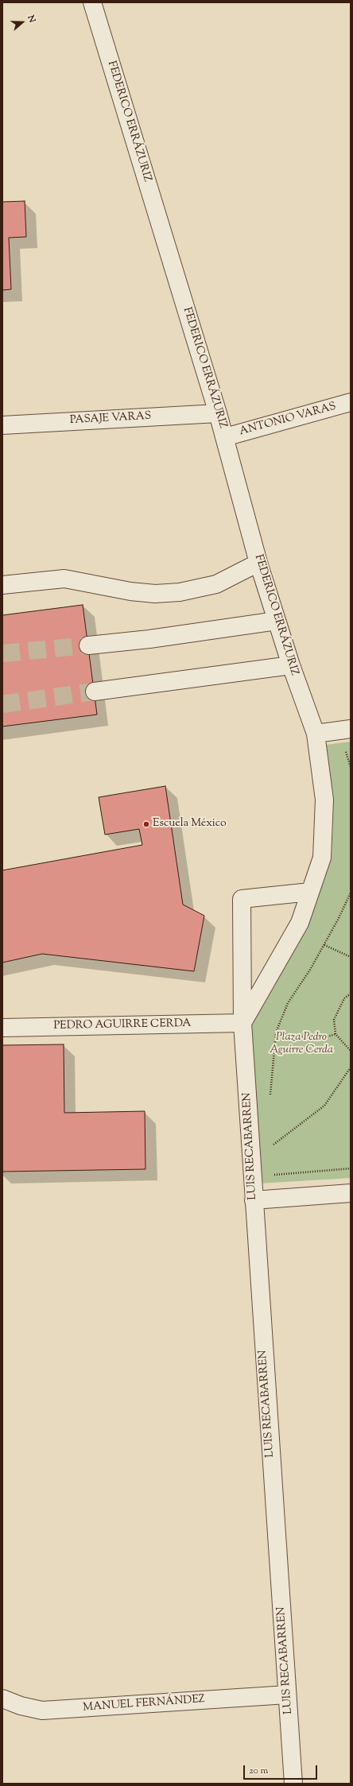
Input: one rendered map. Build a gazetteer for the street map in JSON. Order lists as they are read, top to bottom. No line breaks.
{"streets":{"street":["FEDERICO ERRÁZURIZ","PASAJE VARAS","ANTONIO VARAS","PEDRO AGUIRRE CERDA","LUIS RECABARREN","MANUEL FERNÁNDEZ"]},"crossings":[["FEDERICO ERRÁZURIZ","PASAJE VARAS"],["FEDERICO ERRÁZURIZ","ANTONIO VARAS"],["FEDERICO ERRÁZURIZ","PEDRO AGUIRRE CERDA"],["FEDERICO ERRÁZURIZ","LUIS RECABARREN"],["PEDRO AGUIRRE CERDA","LUIS RECABARREN"],["LUIS RECABARREN","MANUEL FERNÁNDEZ"]],"parks":["Plaza Pedro Aguirre Cerda"],"places":["Escuela México"],"scale_bar":"20 m","north":"right"}
